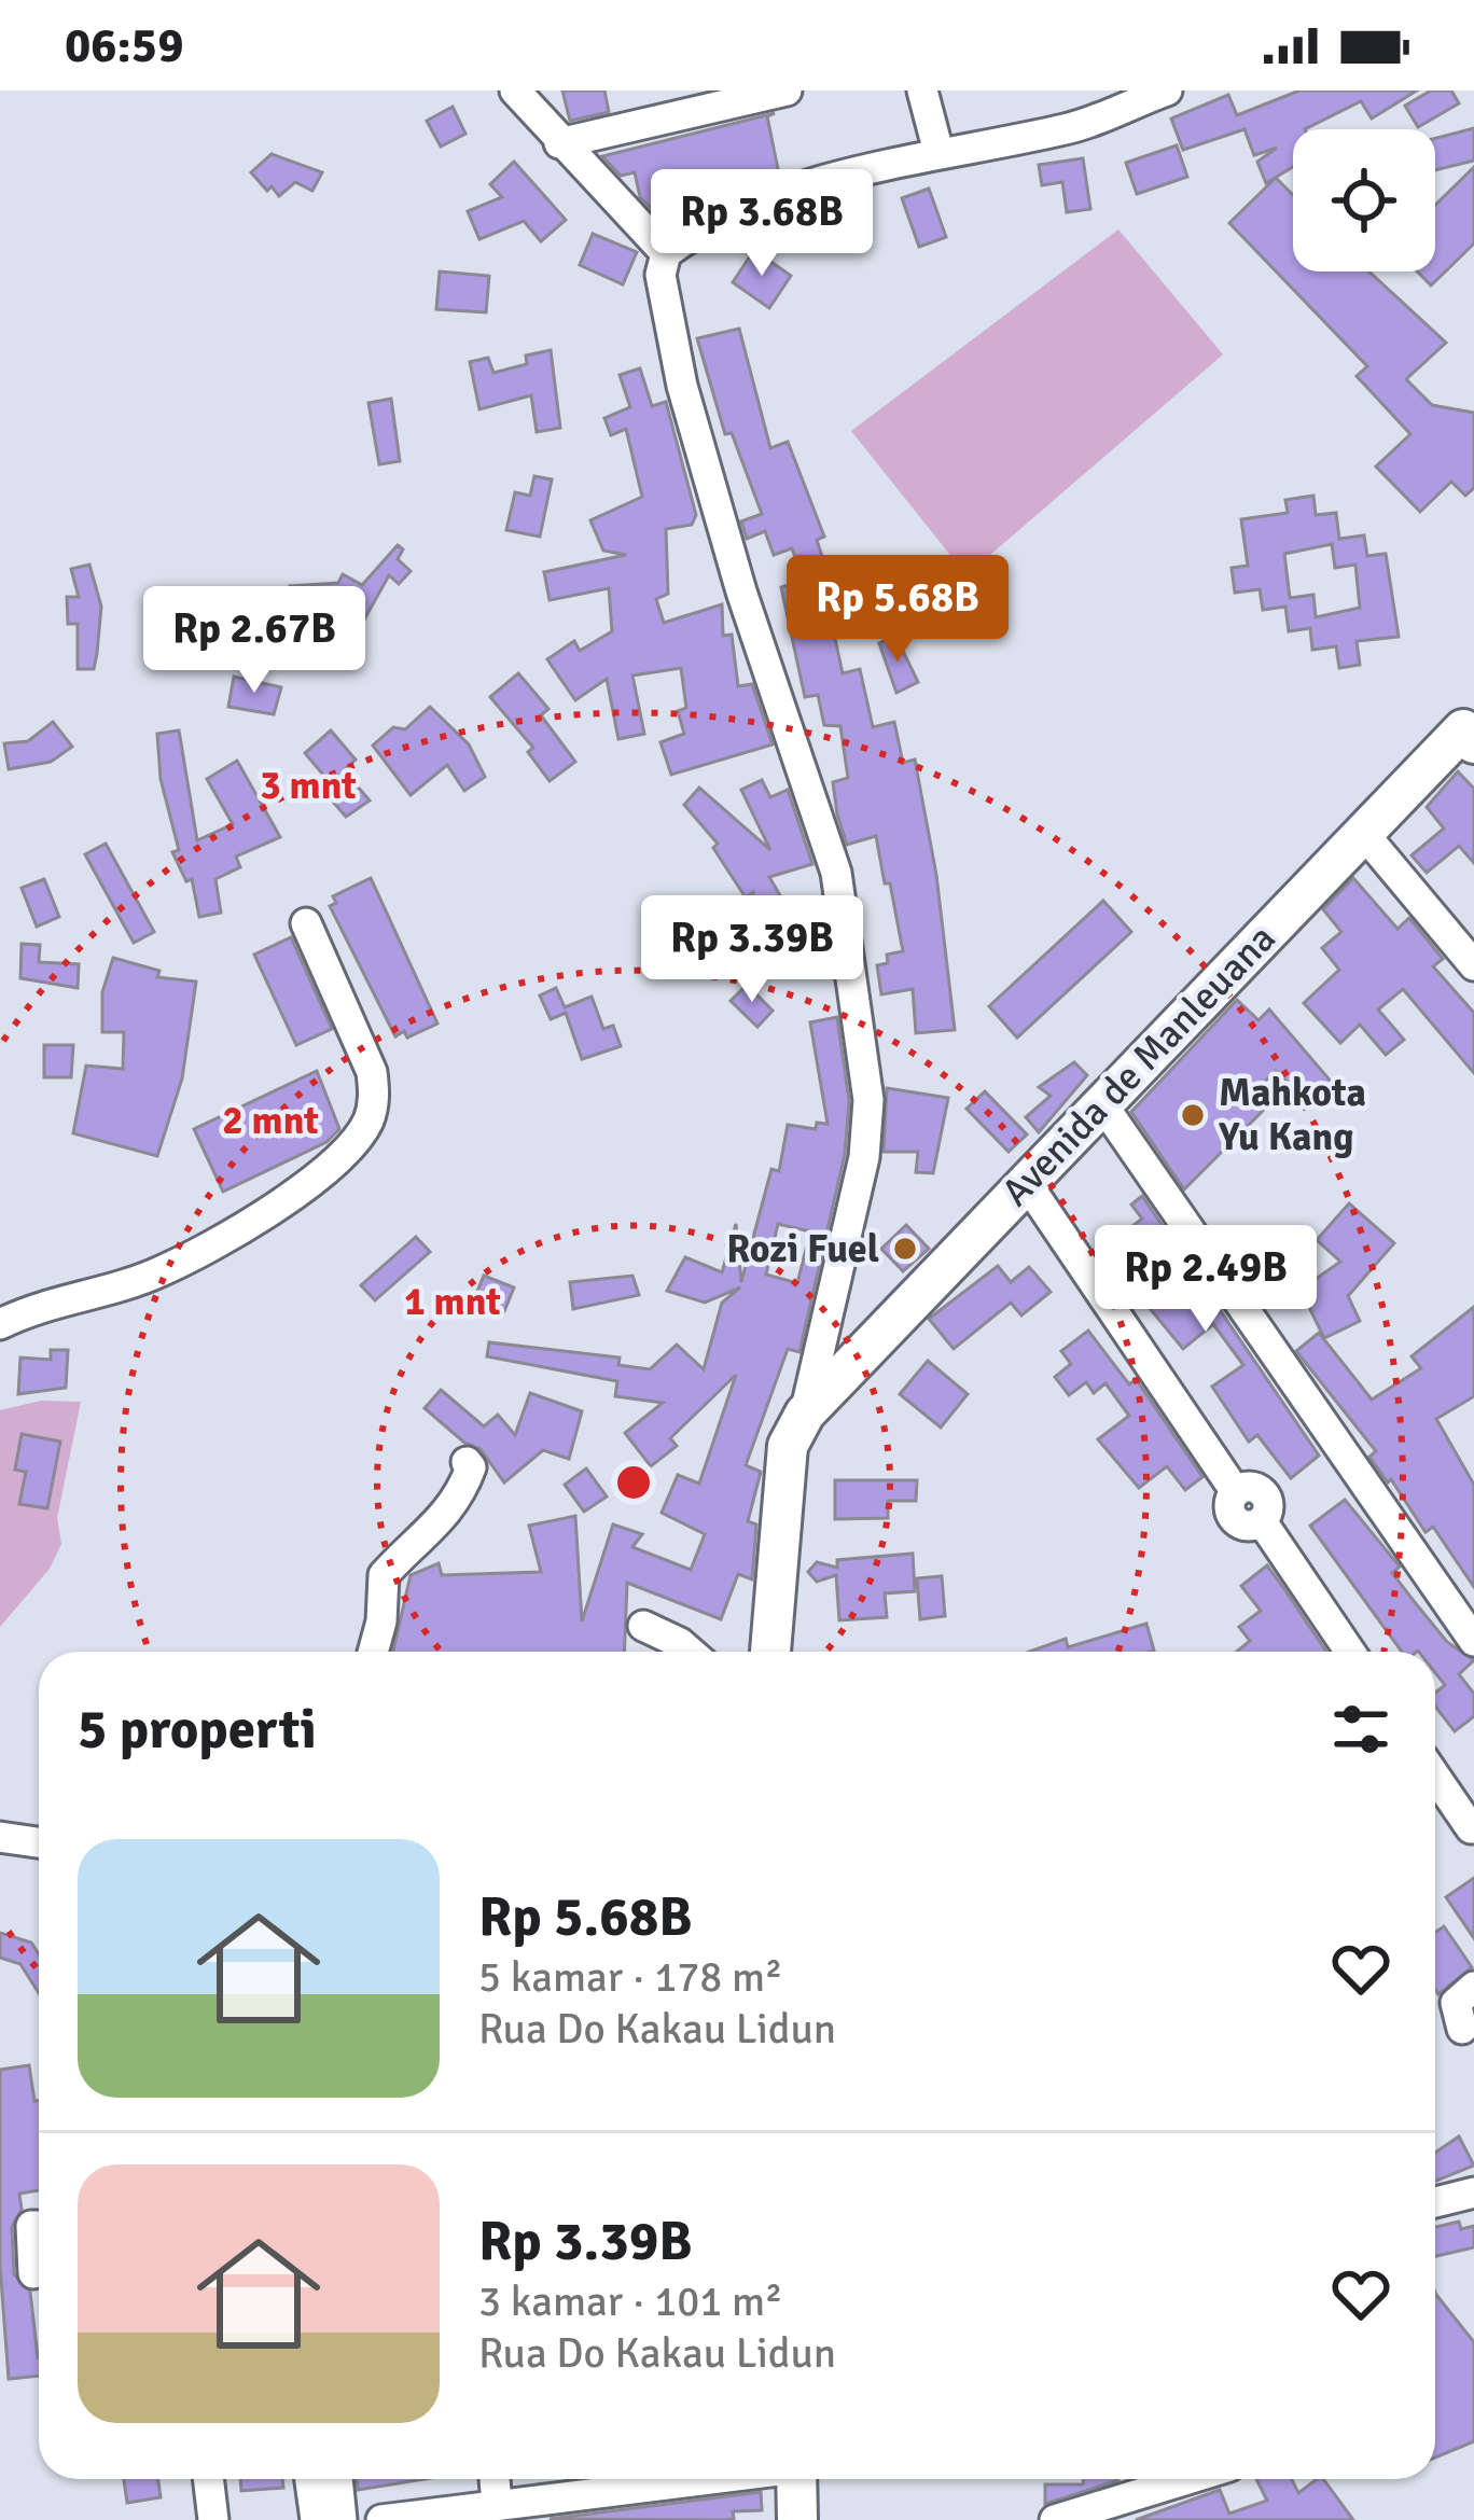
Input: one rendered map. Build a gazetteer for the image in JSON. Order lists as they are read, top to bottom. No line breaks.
{"streets":{"main road":["Avenida de Manleuana"]},"places":["Mahkota Yu Kang","Rozi Fuel"],"page":{"status":"06:59","price":["Rp 3.68B","Rp 5.68B","Rp 2.67B","Rp 3.39B","Rp 2.49B"],"heading":"5 properti","list":[{"name":"Rp 5.68B","note":"5 kamar · 178 m² · Rua Do Kakau Lidun"},{"name":"Rp 3.39B","note":"3 kamar · 101 m² · Rua Do Kakau Lidun"}]},"rings":["3 mnt","2 mnt","1 mnt"]}
